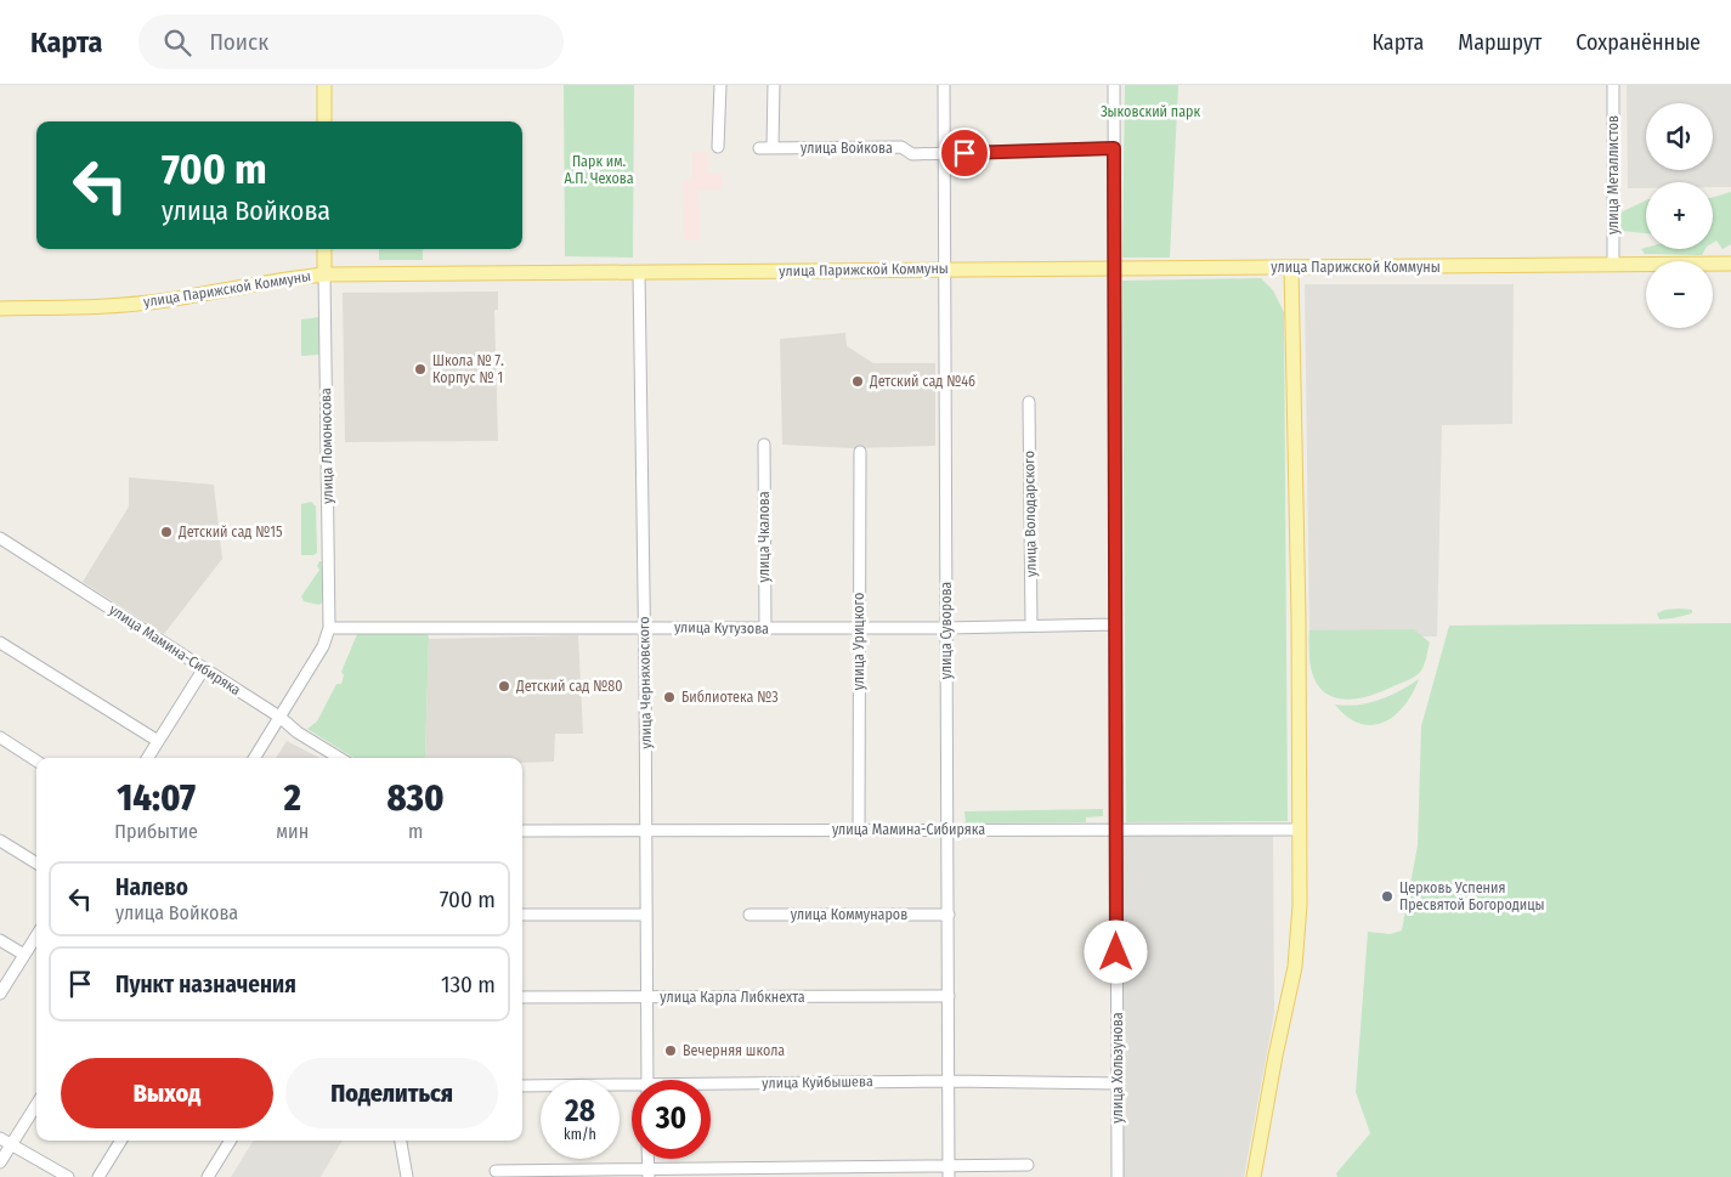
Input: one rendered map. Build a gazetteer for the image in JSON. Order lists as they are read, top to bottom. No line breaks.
{"streets":{"main road":["улица Парижской Коммуны","улица Ломоносова"],"street":["улица Войкова","улица Металлистов","улица Володарского","улица Чкалова","улица Кутузова","улица Суворова","улица Урицкого","улица Мамина-Сибиряка","улица Черняховского","улица Коммунаров","улица Карла Либкнехта","улица Хользунова","улица Куйбышева"]},"crossings":[["улица Войкова","улица Суворова"],["улица Войкова","улица Хользунова"],["улица Металлистов","улица Парижской Коммуны"],["улица Парижской Коммуны","улица Ломоносова"],["улица Парижской Коммуны","улица Суворова"],["улица Парижской Коммуны","улица Черняховского"],["улица Парижской Коммуны","улица Хользунова"],["улица Ломоносова","улица Кутузова"],["улица Ломоносова","улица Мамина-Сибиряка"],["улица Володарского","улица Кутузова"],["улица Чкалова","улица Кутузова"],["улица Кутузова","улица Суворова"],["улица Кутузова","улица Урицкого"],["улица Кутузова","улица Черняховского"],["улица Кутузова","улица Хользунова"],["улица Суворова","улица Мамина-Сибиряка"],["улица Суворова","улица Коммунаров"],["улица Суворова","улица Карла Либкнехта"],["улица Суворова","улица Куйбышева"],["улица Урицкого","улица Мамина-Сибиряка"],["улица Мамина-Сибиряка","улица Черняховского"],["улица Мамина-Сибиряка","улица Хользунова"],["улица Черняховского","улица Карла Либкнехта"],["улица Хользунова","улица Куйбышева"]],"parks":["Зыковский парк","Парк им. А.П. Чехова"],"places":["Школа № 7. Корпус № 1","Детский сад №46","Детский сад №15","Детский сад №80","Библиотека №3","Церковь Успения Пресвятой Богородицы","Вечерняя школа"],"page":{"header":"Карта","search":"Поиск","nav":["Карта","Маршрут","Сохранённые"],"map_buttons":["+","−"],"turn":["700 m","улица Войкова"],"eta":["14:07","Прибытие","2","мин","830","m"],"list":[{"name":"Налево","note":"улица Войкова","value":"700 m"},{"name":"Пункт назначения","value":"130 m"}],"buttons":["Выход","Поделиться"],"speed":"28 km/h","limit":"30"}}
